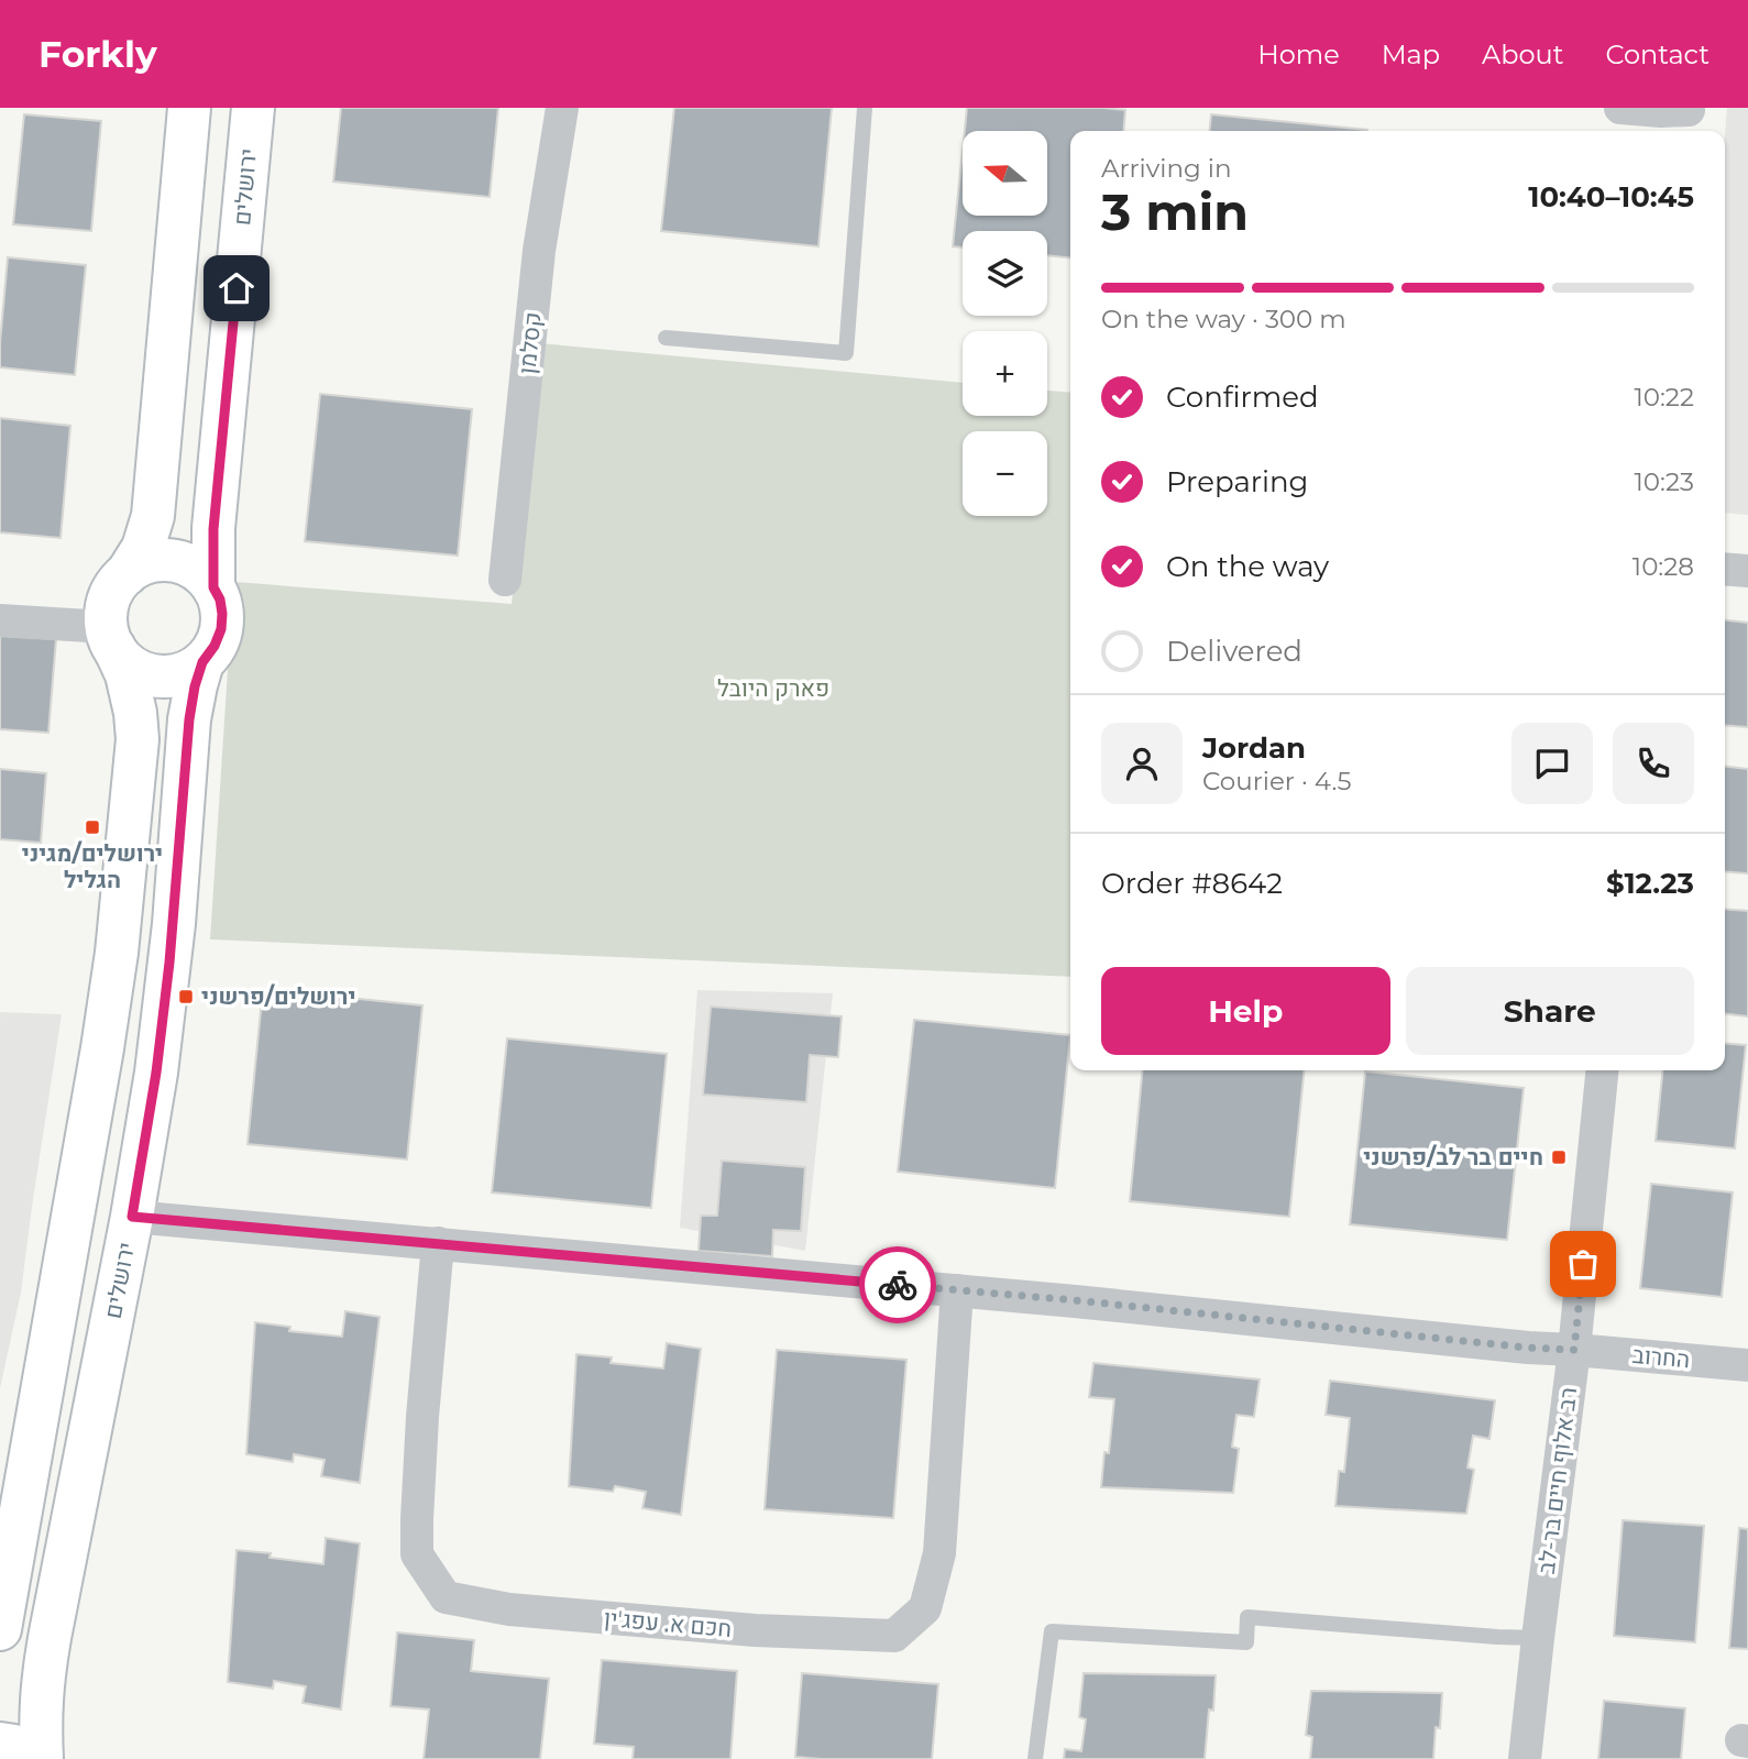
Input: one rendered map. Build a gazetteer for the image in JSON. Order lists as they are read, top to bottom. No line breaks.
{"streets":{"street":["ירושלים","קסלמן","החרוב","רב אלוף חיים בר-לב","חכם א. עפג'ין"]},"crossings":[["ירושלים","החרוב"],["החרוב","רב אלוף חיים בר-לב"],["החרוב","חכם א. עפג'ין"]],"parks":["פארק היובל"],"places":{"transit":["ירושלים/מגיני הגליל","ירושלים/פרשני","חיים בר לב/פרשני"]},"north":"left","page":{"header":"Forkly","nav":["Home","Map","About","Contact"],"map_buttons":["+","−"],"heading":["3 min","Arriving in","10:40–10:45"],"panel":["Jordan","Courier · 4.5","Order #8642","$12.23"],"bar":"On the way · 300 m","list":[["Confirmed","10:22"],["Preparing","10:23"],["On the way","10:28"],"Delivered"],"buttons":["Help","Share"]}}
